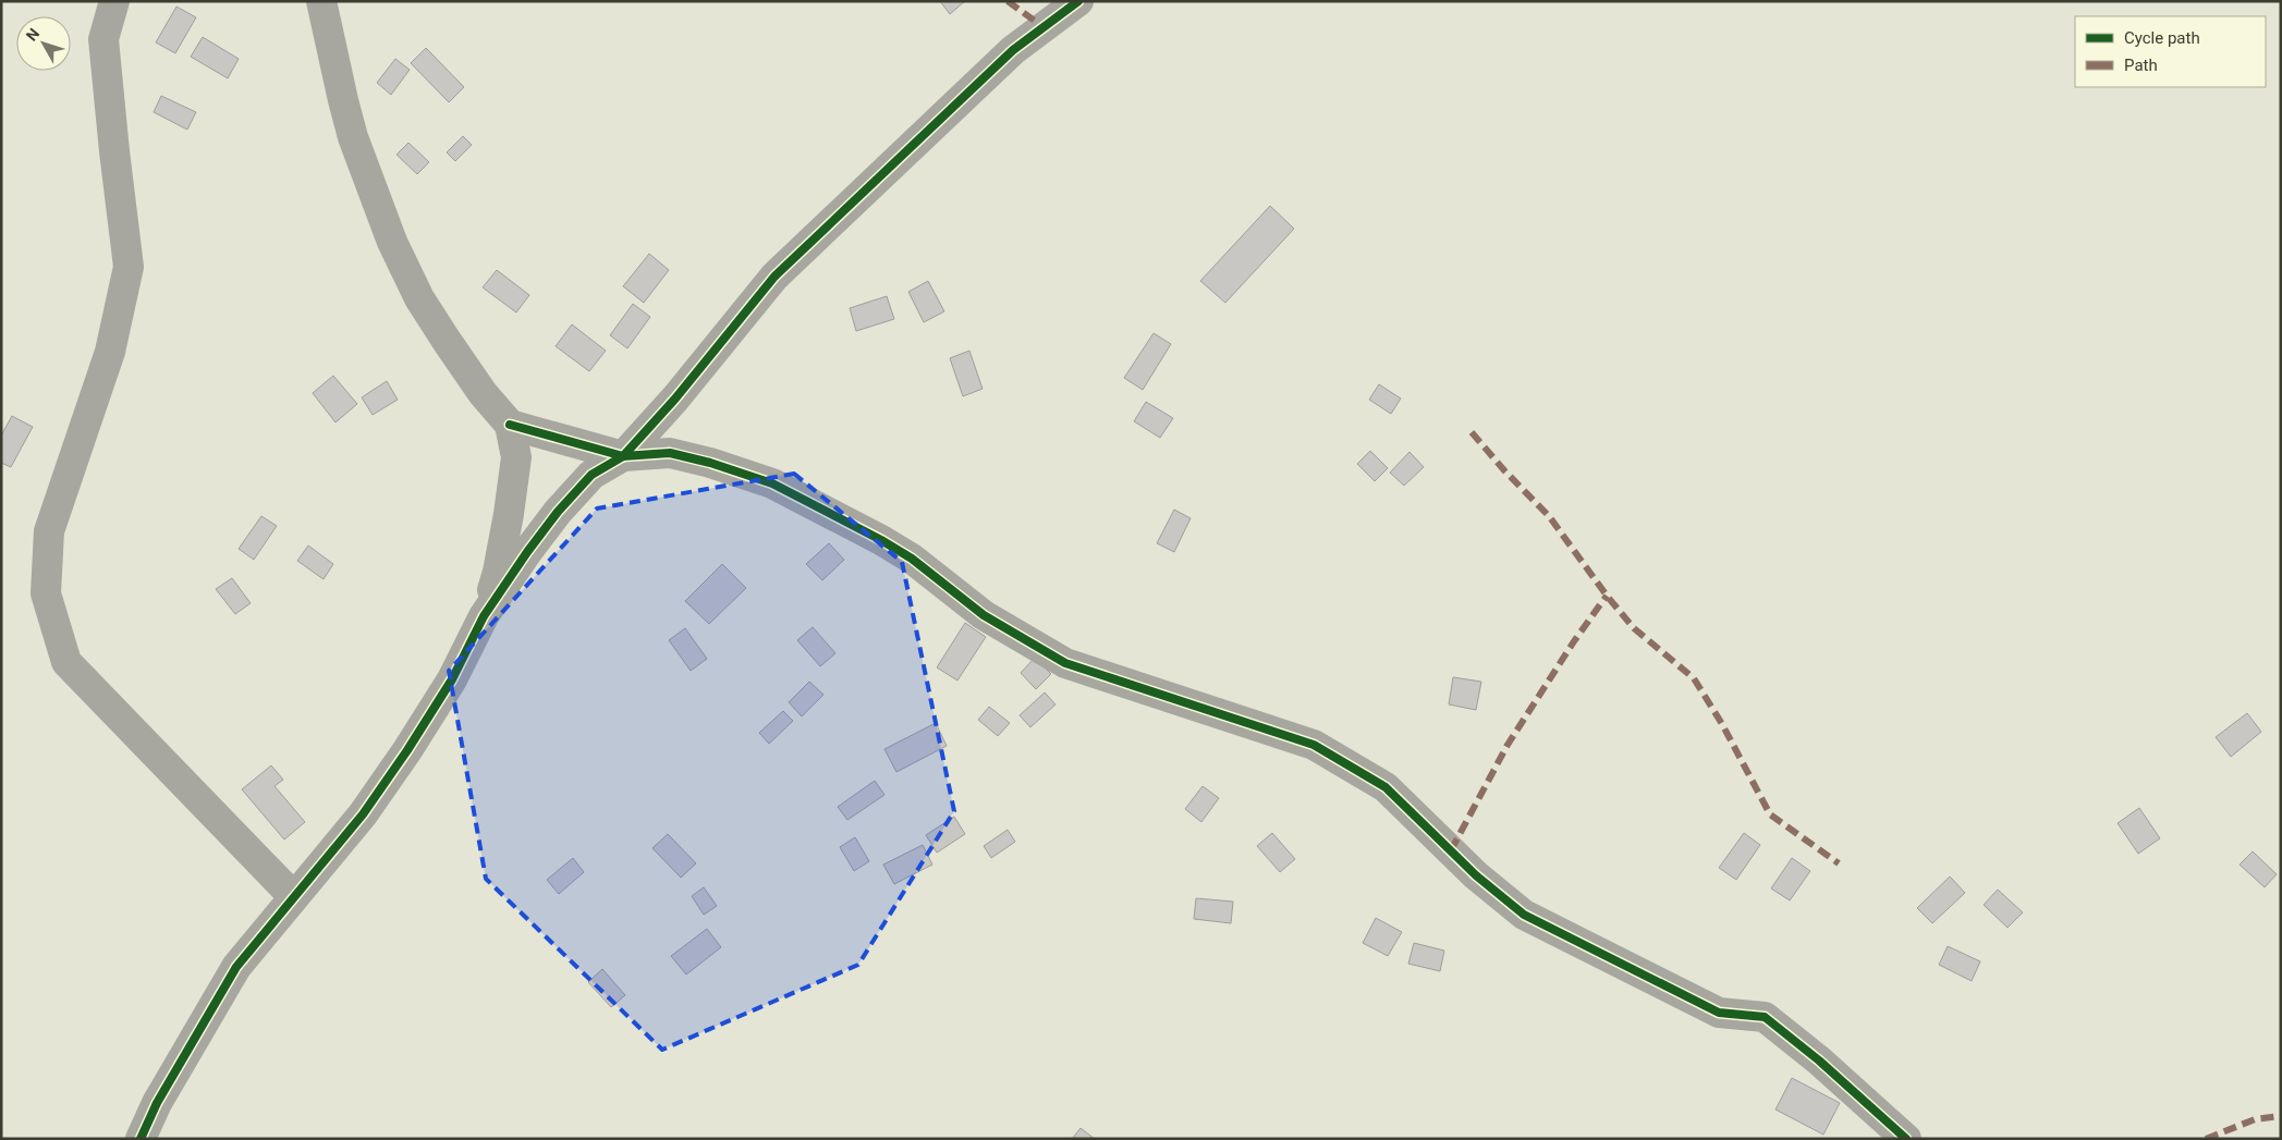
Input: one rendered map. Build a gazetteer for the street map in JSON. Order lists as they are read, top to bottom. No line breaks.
{"legend":["Cycle path","Path"],"north":"top left"}
